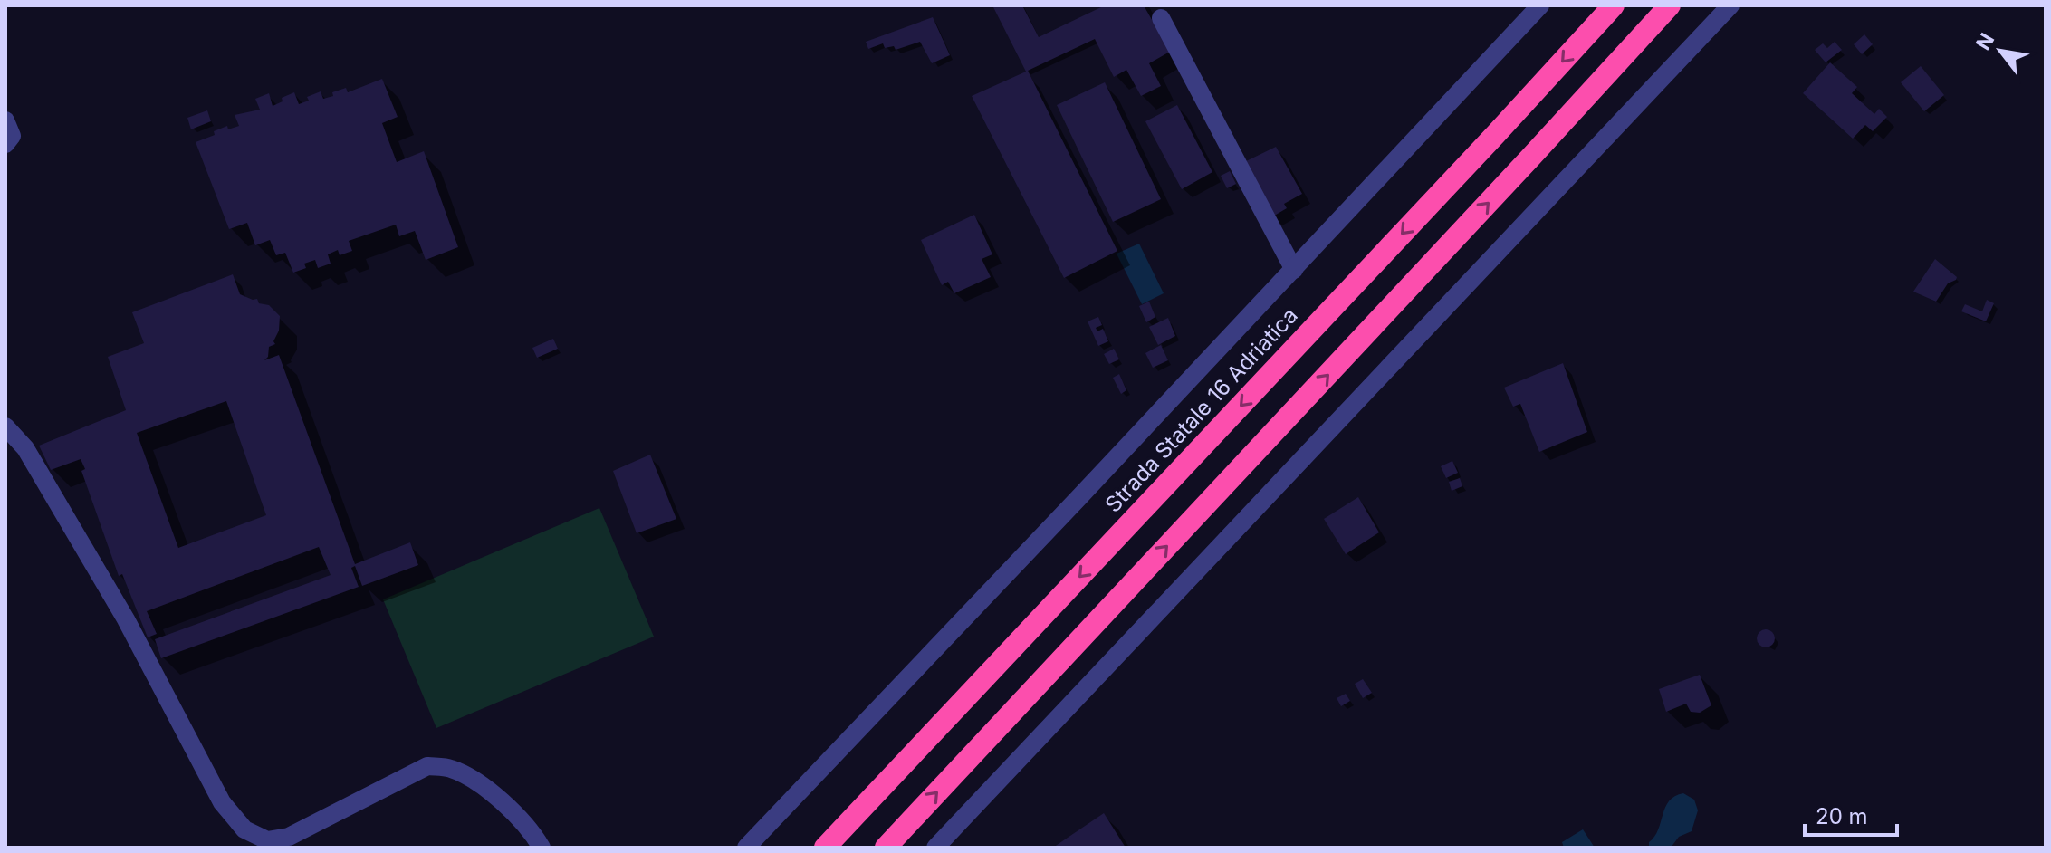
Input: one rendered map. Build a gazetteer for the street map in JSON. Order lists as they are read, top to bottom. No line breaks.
{"streets":{"highway":["Strada Statale 16 Adriatica"]},"scale_bar":"20 m","north":"top left"}
